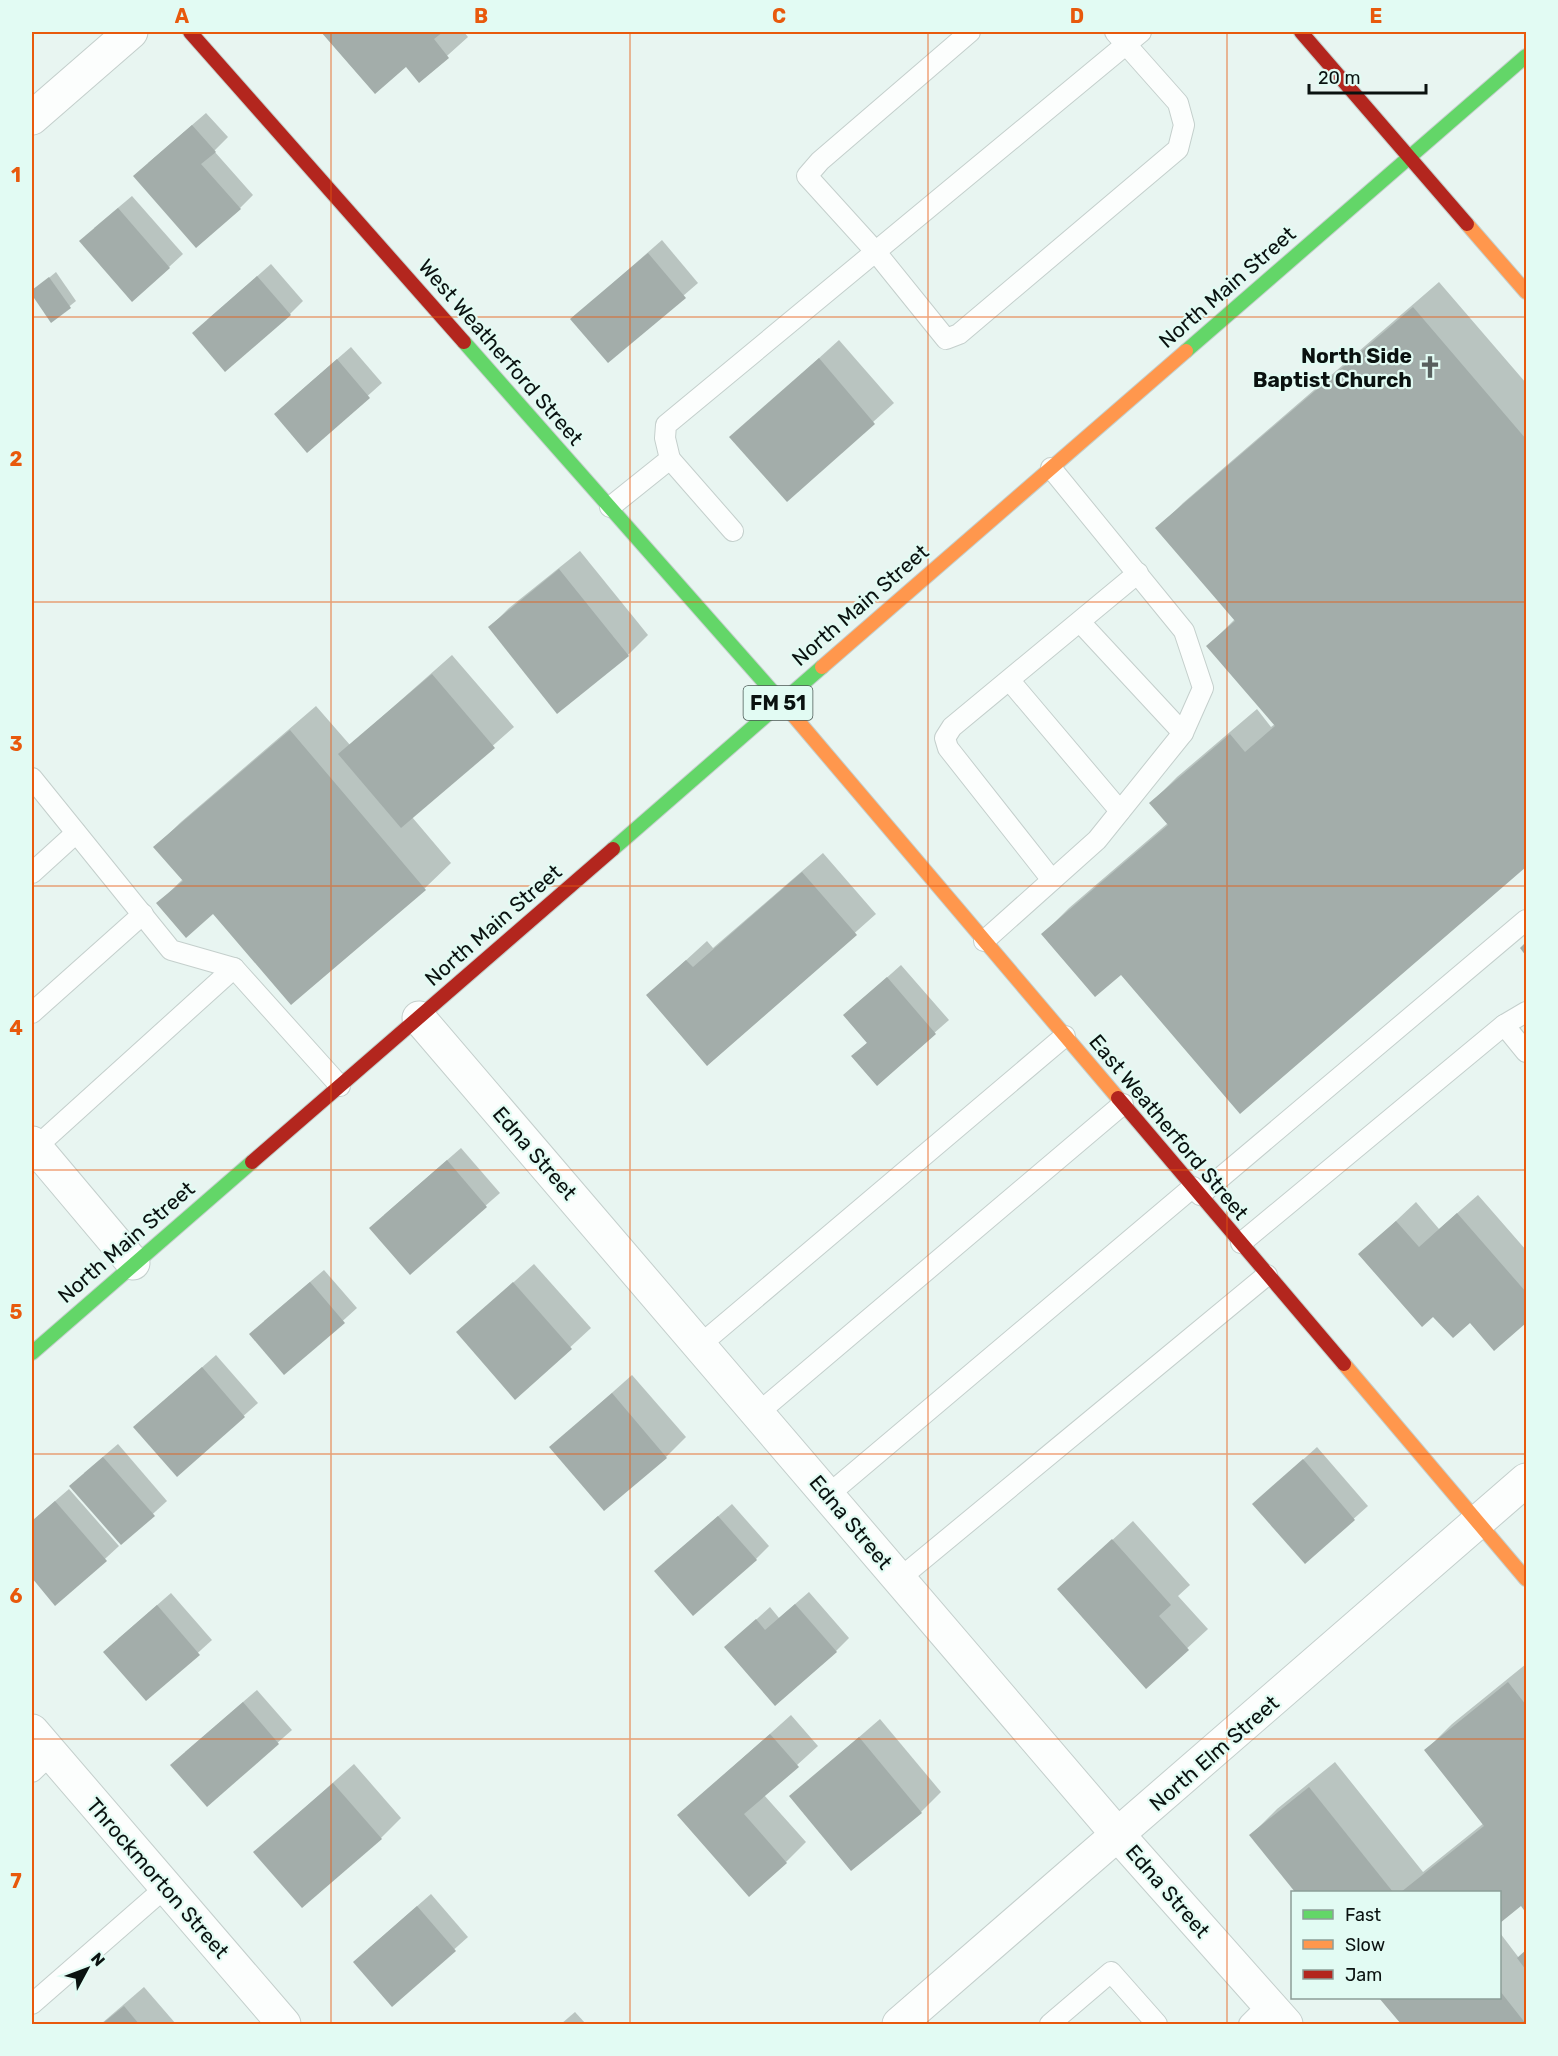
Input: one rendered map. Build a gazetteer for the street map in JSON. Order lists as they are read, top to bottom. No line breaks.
{"streets":{"street":["North Main Street","West Weatherford Street","FM 51","East Weatherford Street","Edna Street","North Elm Street","Throckmorton Street"]},"crossings":[["North Main Street","West Weatherford Street"],["North Main Street","East Weatherford Street"],["North Main Street","Edna Street"],["West Weatherford Street","East Weatherford Street"],["East Weatherford Street","North Elm Street"],["Edna Street","North Elm Street"]],"places":{"church":["North Side Baptist Church"]},"legend":["Fast","Slow","Jam"],"scale_bar":"20 m","north":"top right","grid":{"columns":["A","B","C","D","E"],"rows":["1","2","3","4","5","6","7"]}}
